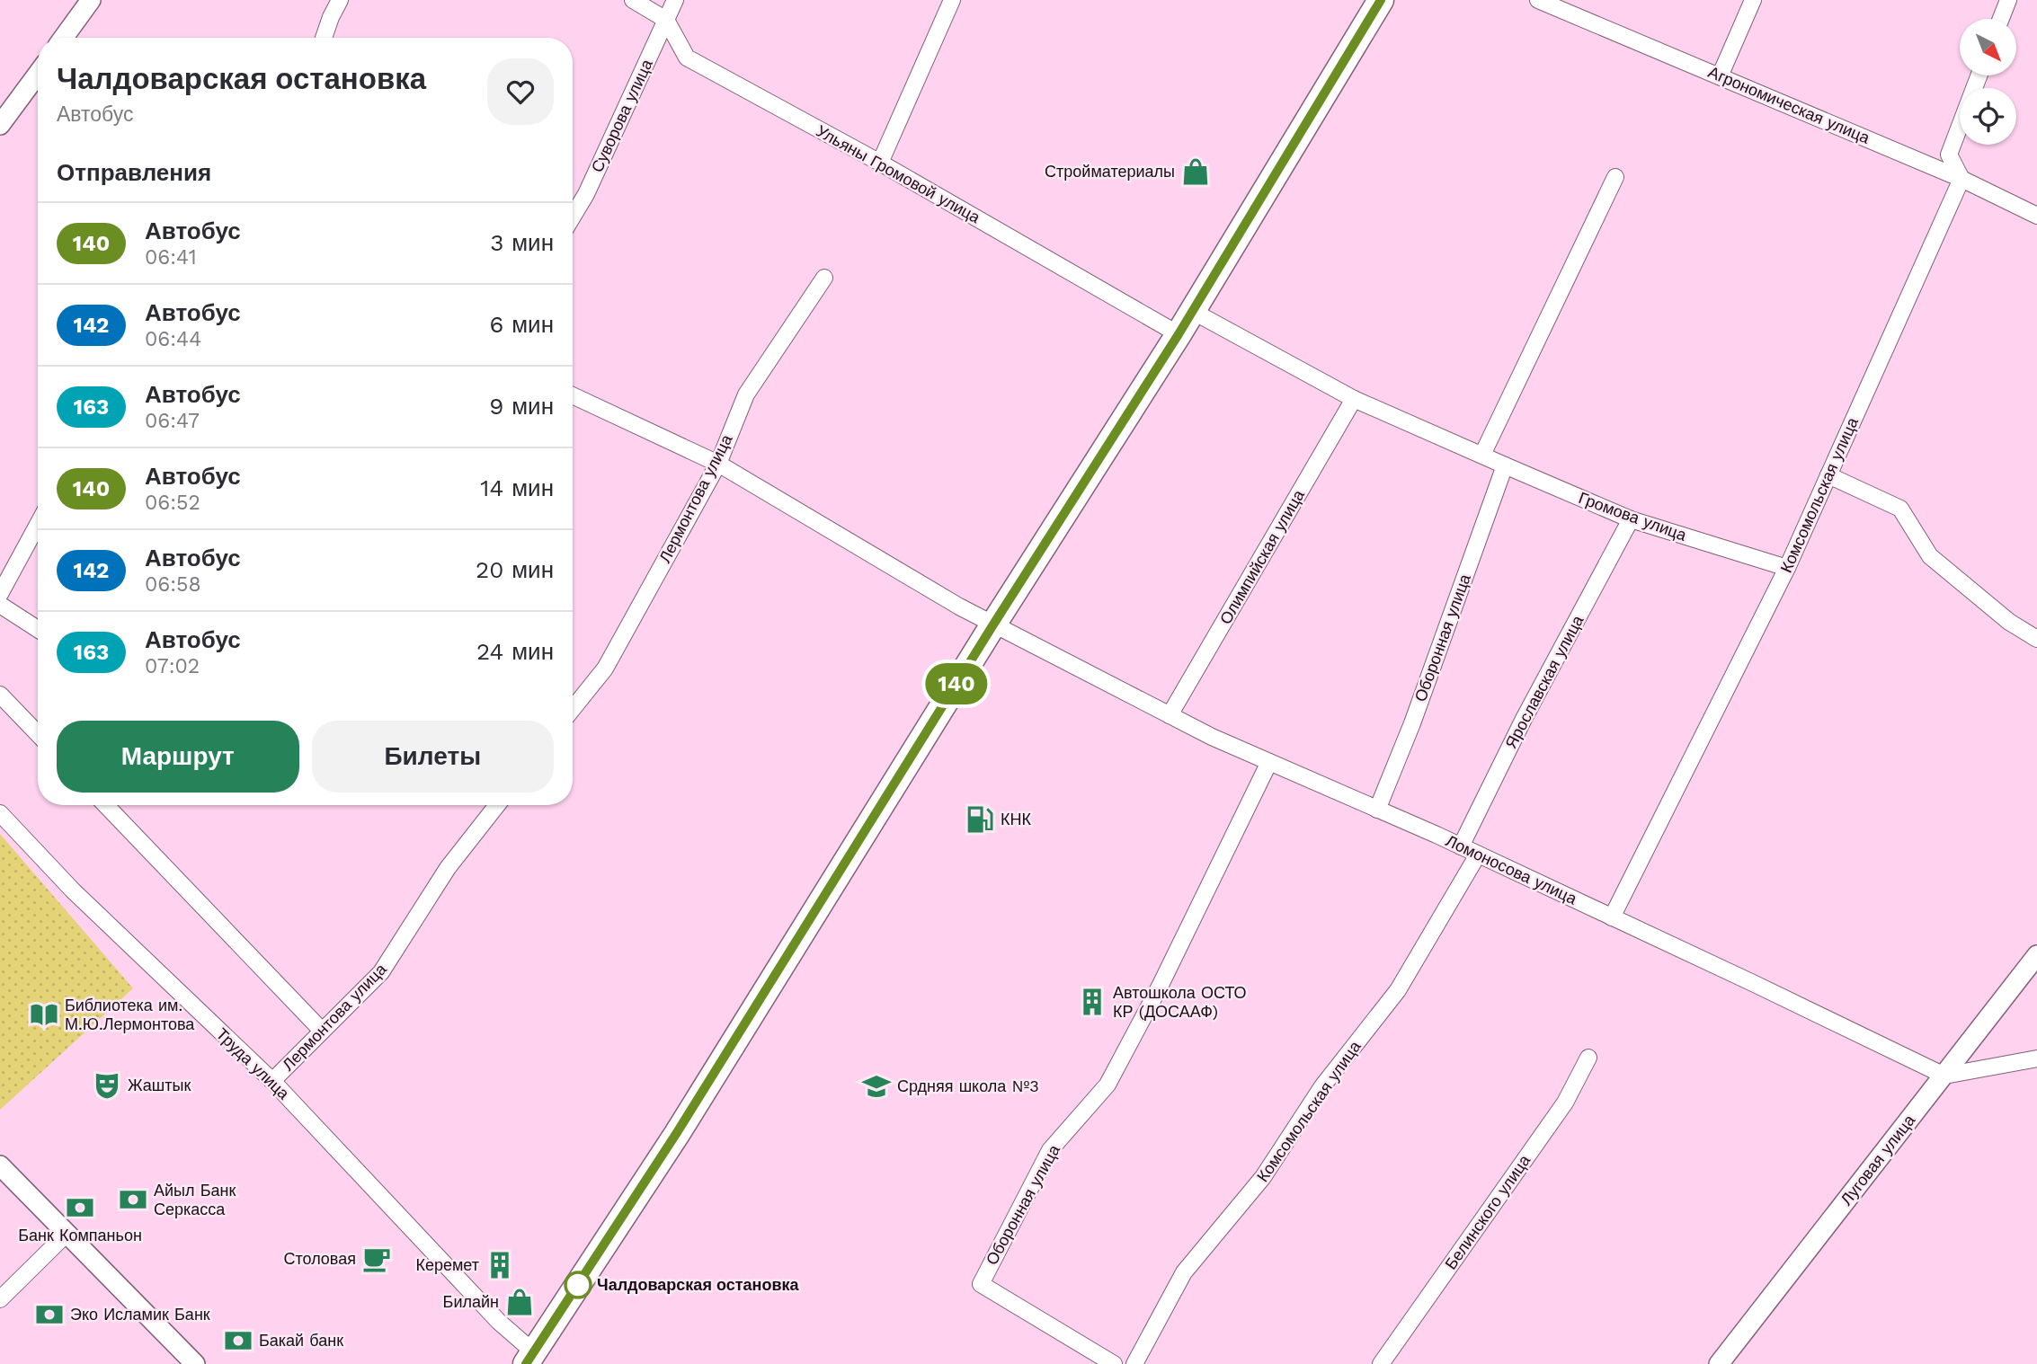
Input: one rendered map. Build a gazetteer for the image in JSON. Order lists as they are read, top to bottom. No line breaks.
{"streets":{"street":["Агрономическая улица","Суворова улица","Ульяны Громовой улица","Комсомольская улица","Лермонтова улица","Громова улица","Олимпийская улица","Оборонная улица","Ярославская улица","Ломоносова улица","Труда улица","Луговая улица","Белинского улица"]},"crossings":[["Агрономическая улица","Комсомольская улица"],["Суворова улица","Ульяны Громовой улица"],["Комсомольская улица","Громова улица"],["Комсомольская улица","Ломоносова улица"],["Лермонтова улица","Ломоносова улица"],["Лермонтова улица","Труда улица"],["Громова улица","Олимпийская улица"],["Громова улица","Оборонная улица"],["Громова улица","Ярославская улица"],["Олимпийская улица","Ломоносова улица"],["Оборонная улица","Ломоносова улица"],["Ярославская улица","Ломоносова улица"],["Ломоносова улица","Луговая улица"]],"places":{"shop":["Стройматериалы","Билайн"],"fuel station":["КНК"],"building":["Автошкола ОСТО КР (ДОСААФ)","Керемет"],"library":["Библиотека им. М.Ю.Лермонтова"],"theatre":["Жаштык"],"school or university":["Срдняя школа №3"],"bank":["Айыл Банк Серкасса","Банк Компаньон","Эко Исламик Банк","Бакай банк"],"cafe":["Столовая"],"other":["Чалдоварская остановка"]},"lines":["bus line 140"],"north":"bottom right","page":{"on_map":"140","heading":[["Чалдоварская остановка","Автобус"],"Отправления"],"list":[{"mark":"140","name":"Автобус","note":"06:41","value":"3 мин"},{"mark":"142","name":"Автобус","note":"06:44","value":"6 мин"},{"mark":"163","name":"Автобус","note":"06:47","value":"9 мин"},{"mark":"140","name":"Автобус","note":"06:52","value":"14 мин"},{"mark":"142","name":"Автобус","note":"06:58","value":"20 мин"},{"mark":"163","name":"Автобус","note":"07:02","value":"24 мин"}],"buttons":["Маршрут","Билеты"]}}
